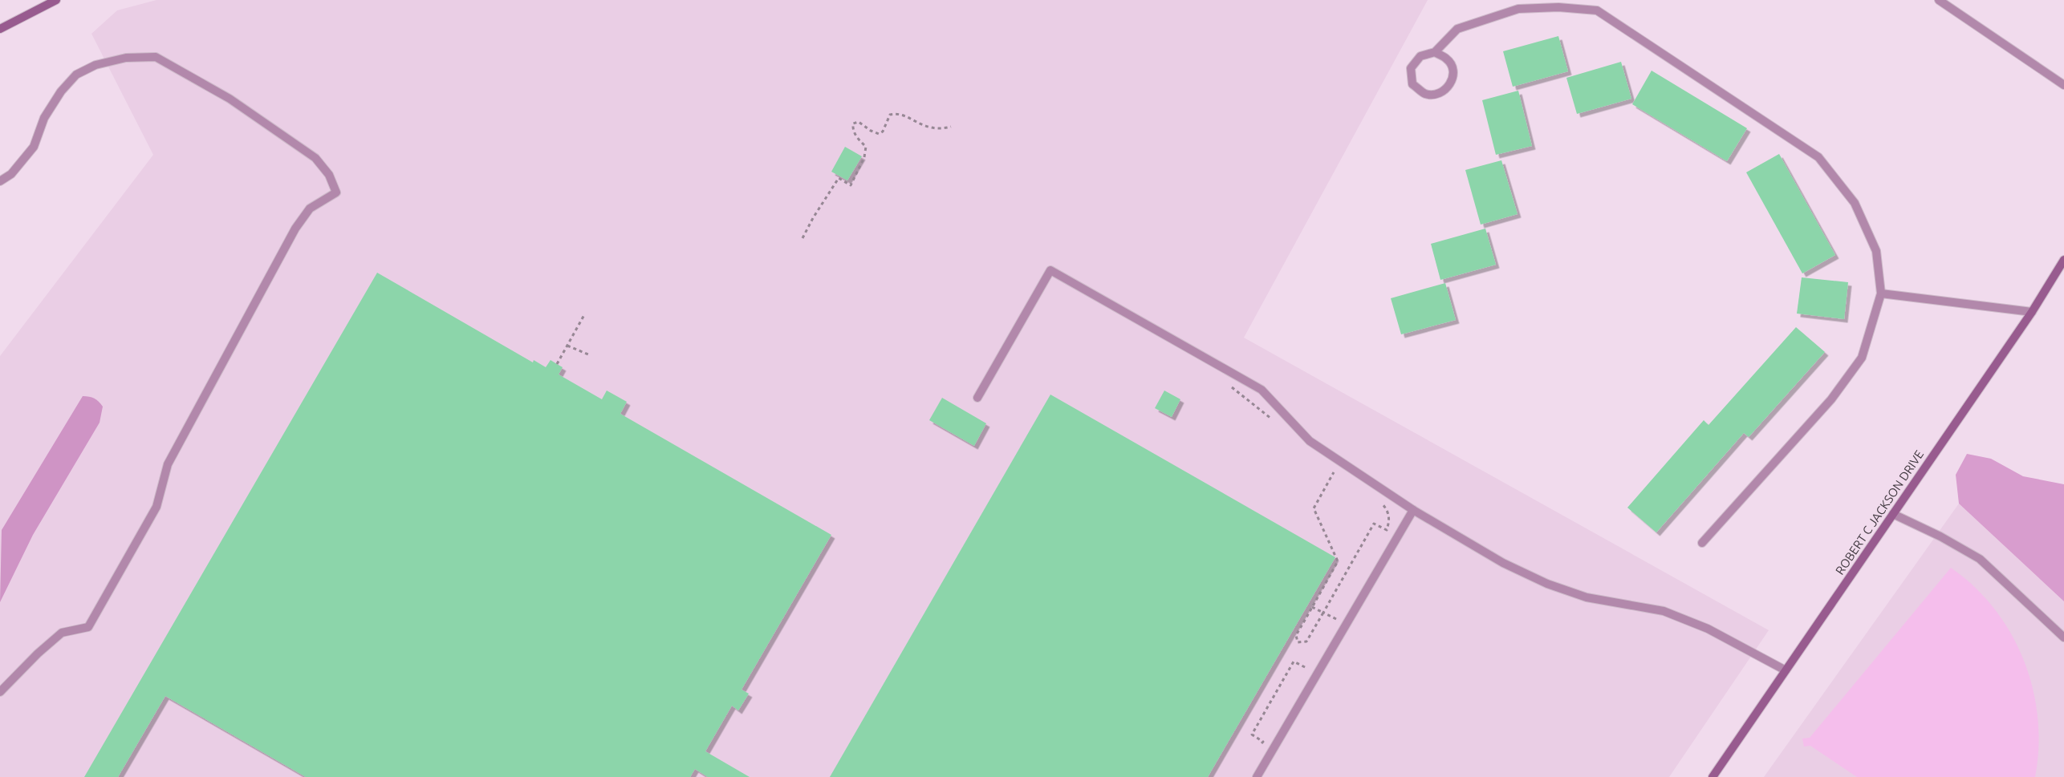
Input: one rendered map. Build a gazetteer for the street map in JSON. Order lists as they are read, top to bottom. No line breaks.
{"streets":{"main road":["ROBERT C JACKSON DRIVE"]}}
